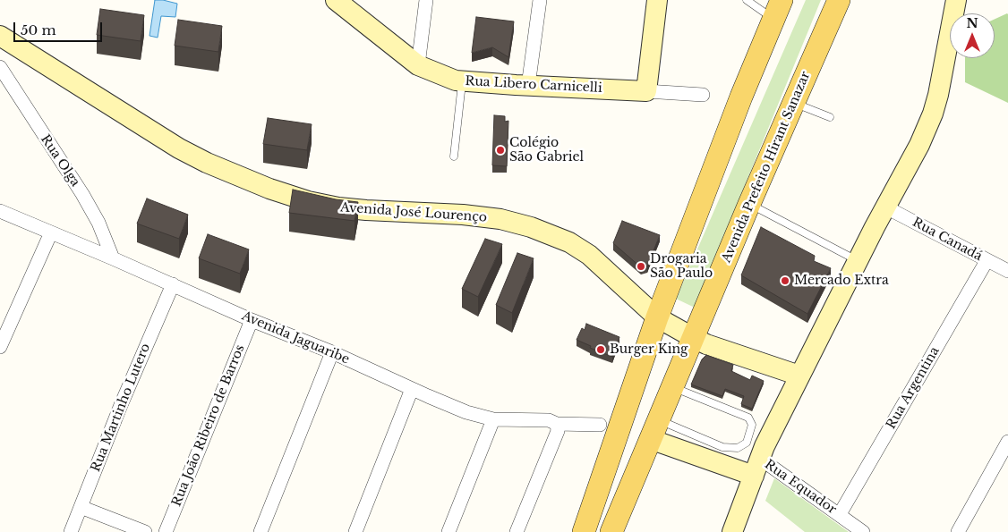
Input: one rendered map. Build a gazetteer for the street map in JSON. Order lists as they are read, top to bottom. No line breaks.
{"streets":{"main road":["Rua Libero Carnicelli","Avenida Prefeito Hirant Sanazar","Avenida José Lourenço"],"street":["Rua Olga","Rua Canadá","Avenida Jaguaribe","Rua Argentina","Rua Martinho Lutero","Rua João Ribeiro de Barros","Rua Equador"]},"crossings":[["Rua Olga","Avenida Jaguaribe"],["Avenida Prefeito Hirant Sanazar","Avenida José Lourenço"],["Rua Canadá","Rua Argentina"],["Avenida Jaguaribe","Rua Martinho Lutero"],["Avenida Jaguaribe","Rua João Ribeiro de Barros"],["Rua Argentina","Rua Equador"]],"places":["Colégio São Gabriel","Drogaria São Paulo","Mercado Extra","Burger King"],"scale_bar":"50 m","north":"top"}
